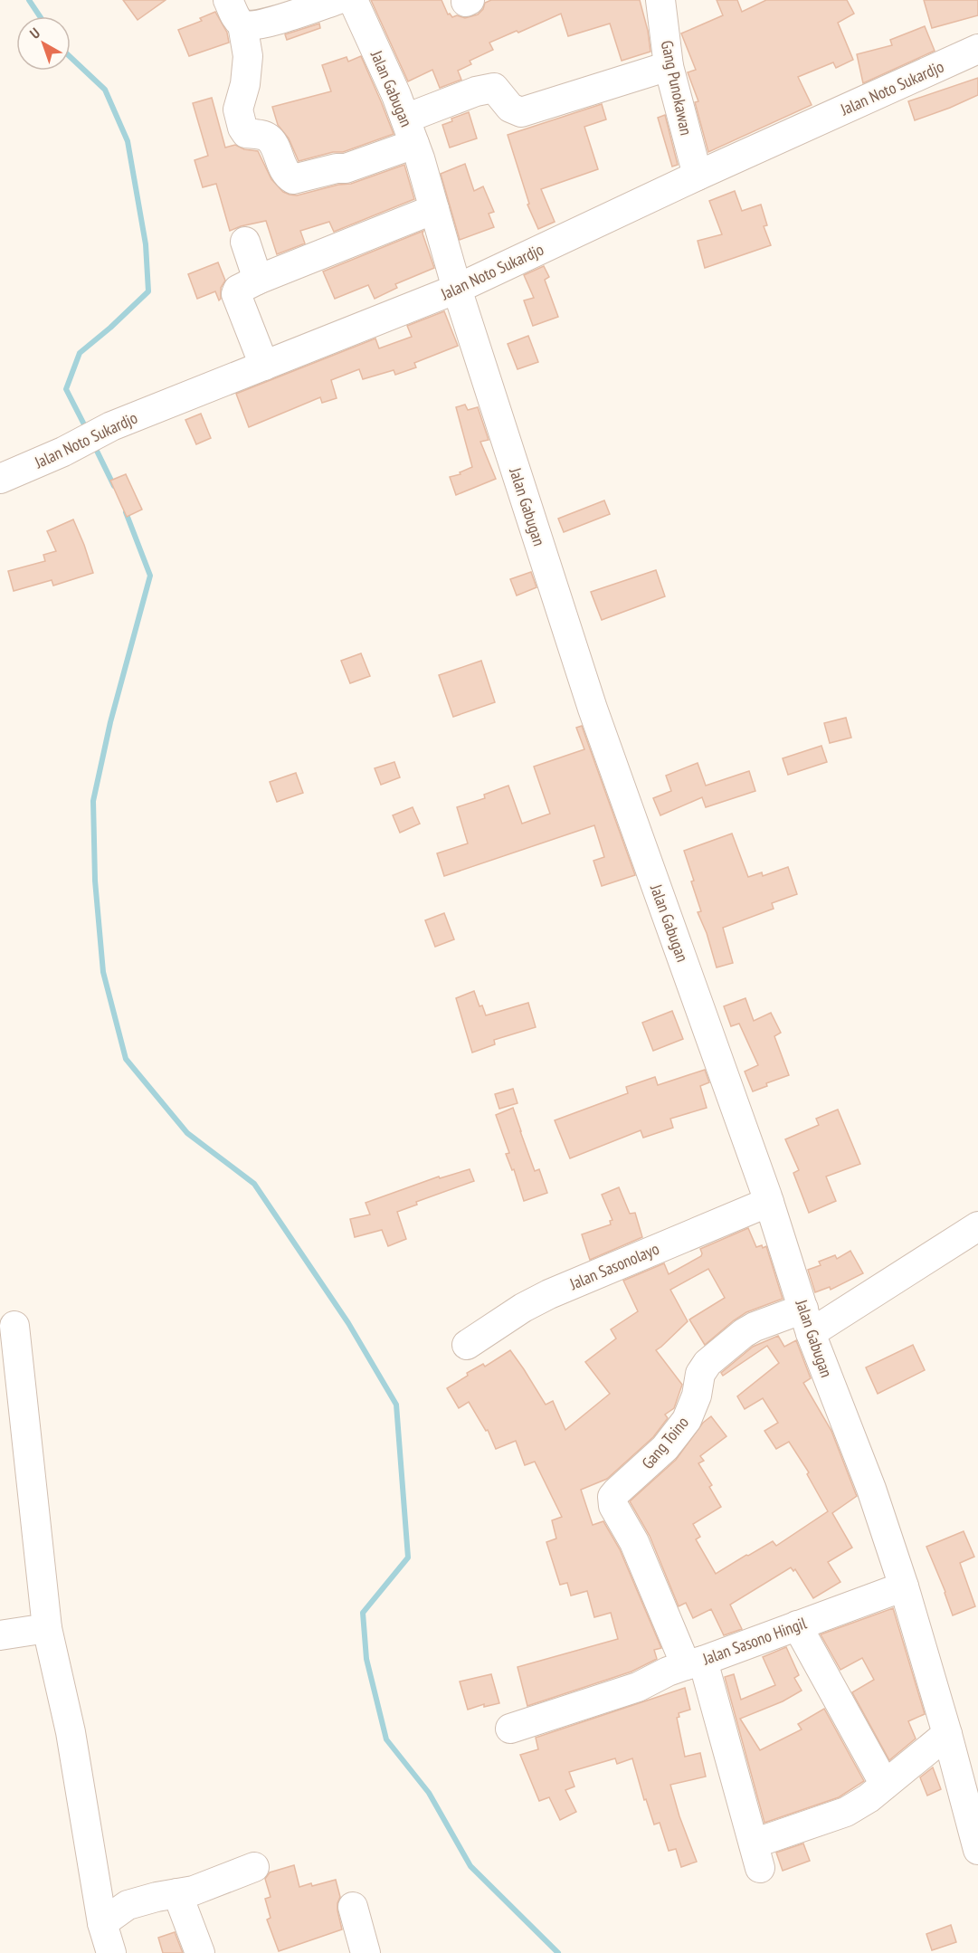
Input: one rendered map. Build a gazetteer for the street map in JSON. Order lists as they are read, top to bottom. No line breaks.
{"streets":{"street":["Gang Punokawan","Jalan Noto Sukardjo","Jalan Gabugan","Jalan Sasonolayo","Gang Toino","Jalan Sasono Hingil"]},"crossings":[["Gang Punokawan","Jalan Noto Sukardjo"],["Jalan Noto Sukardjo","Jalan Gabugan"],["Jalan Gabugan","Jalan Sasonolayo"],["Jalan Gabugan","Gang Toino"],["Jalan Gabugan","Jalan Sasono Hingil"],["Gang Toino","Jalan Sasono Hingil"]],"north":"top left"}
